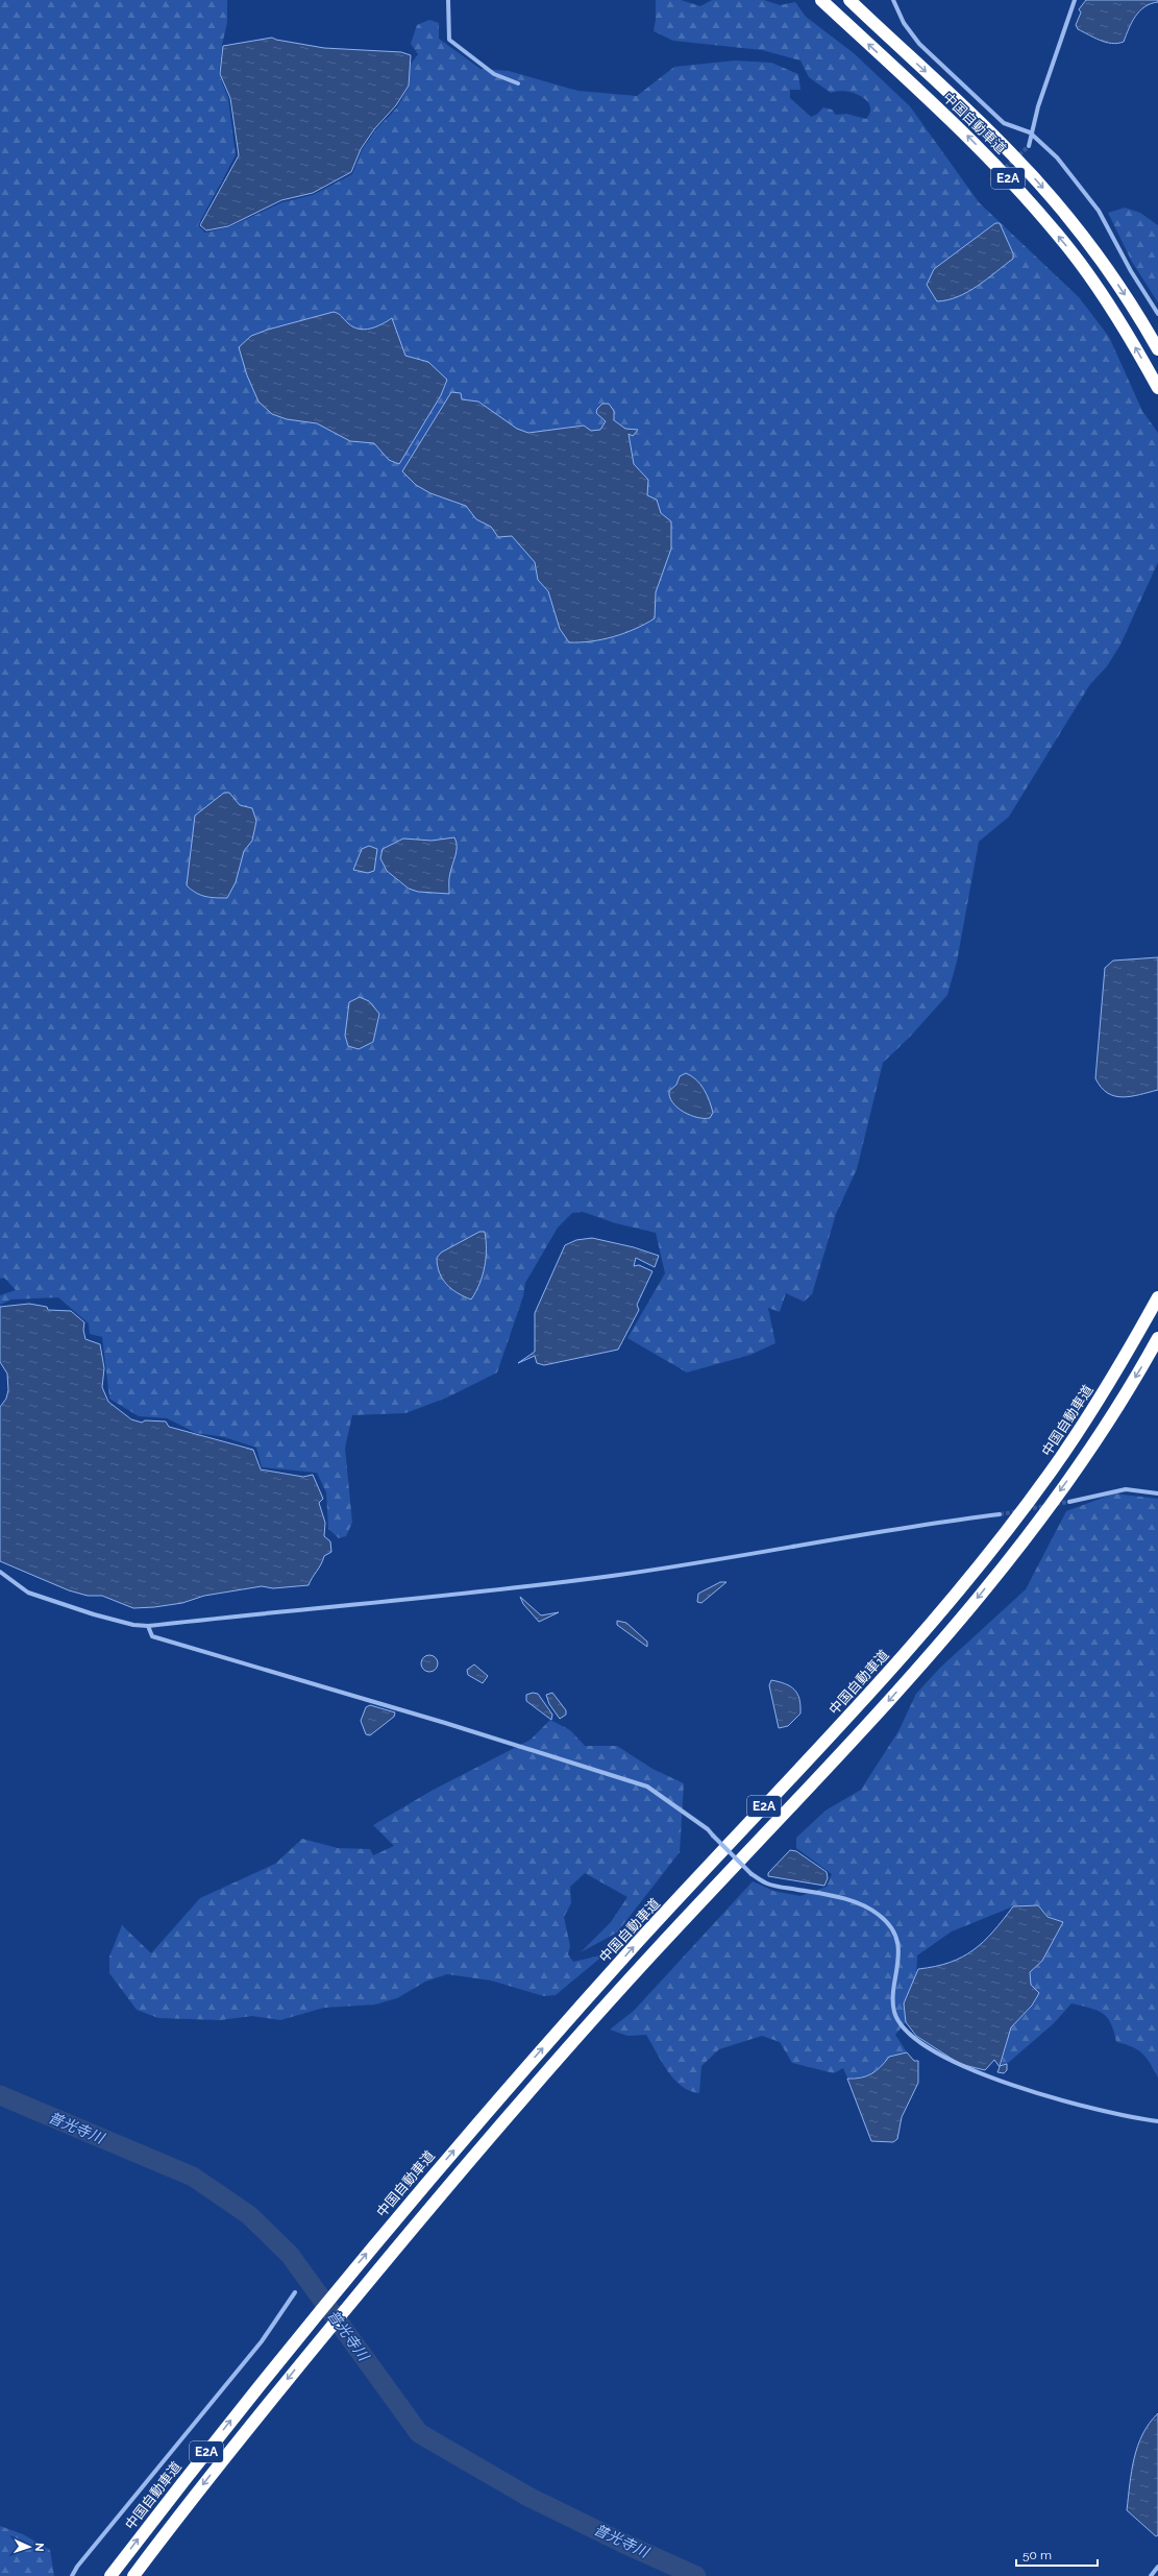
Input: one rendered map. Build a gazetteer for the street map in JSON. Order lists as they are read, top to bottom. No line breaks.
{"streets":{"highway":["中国自動車道","E2A"]},"water":["普光寺川"],"scale_bar":"50 m","north":"right"}
